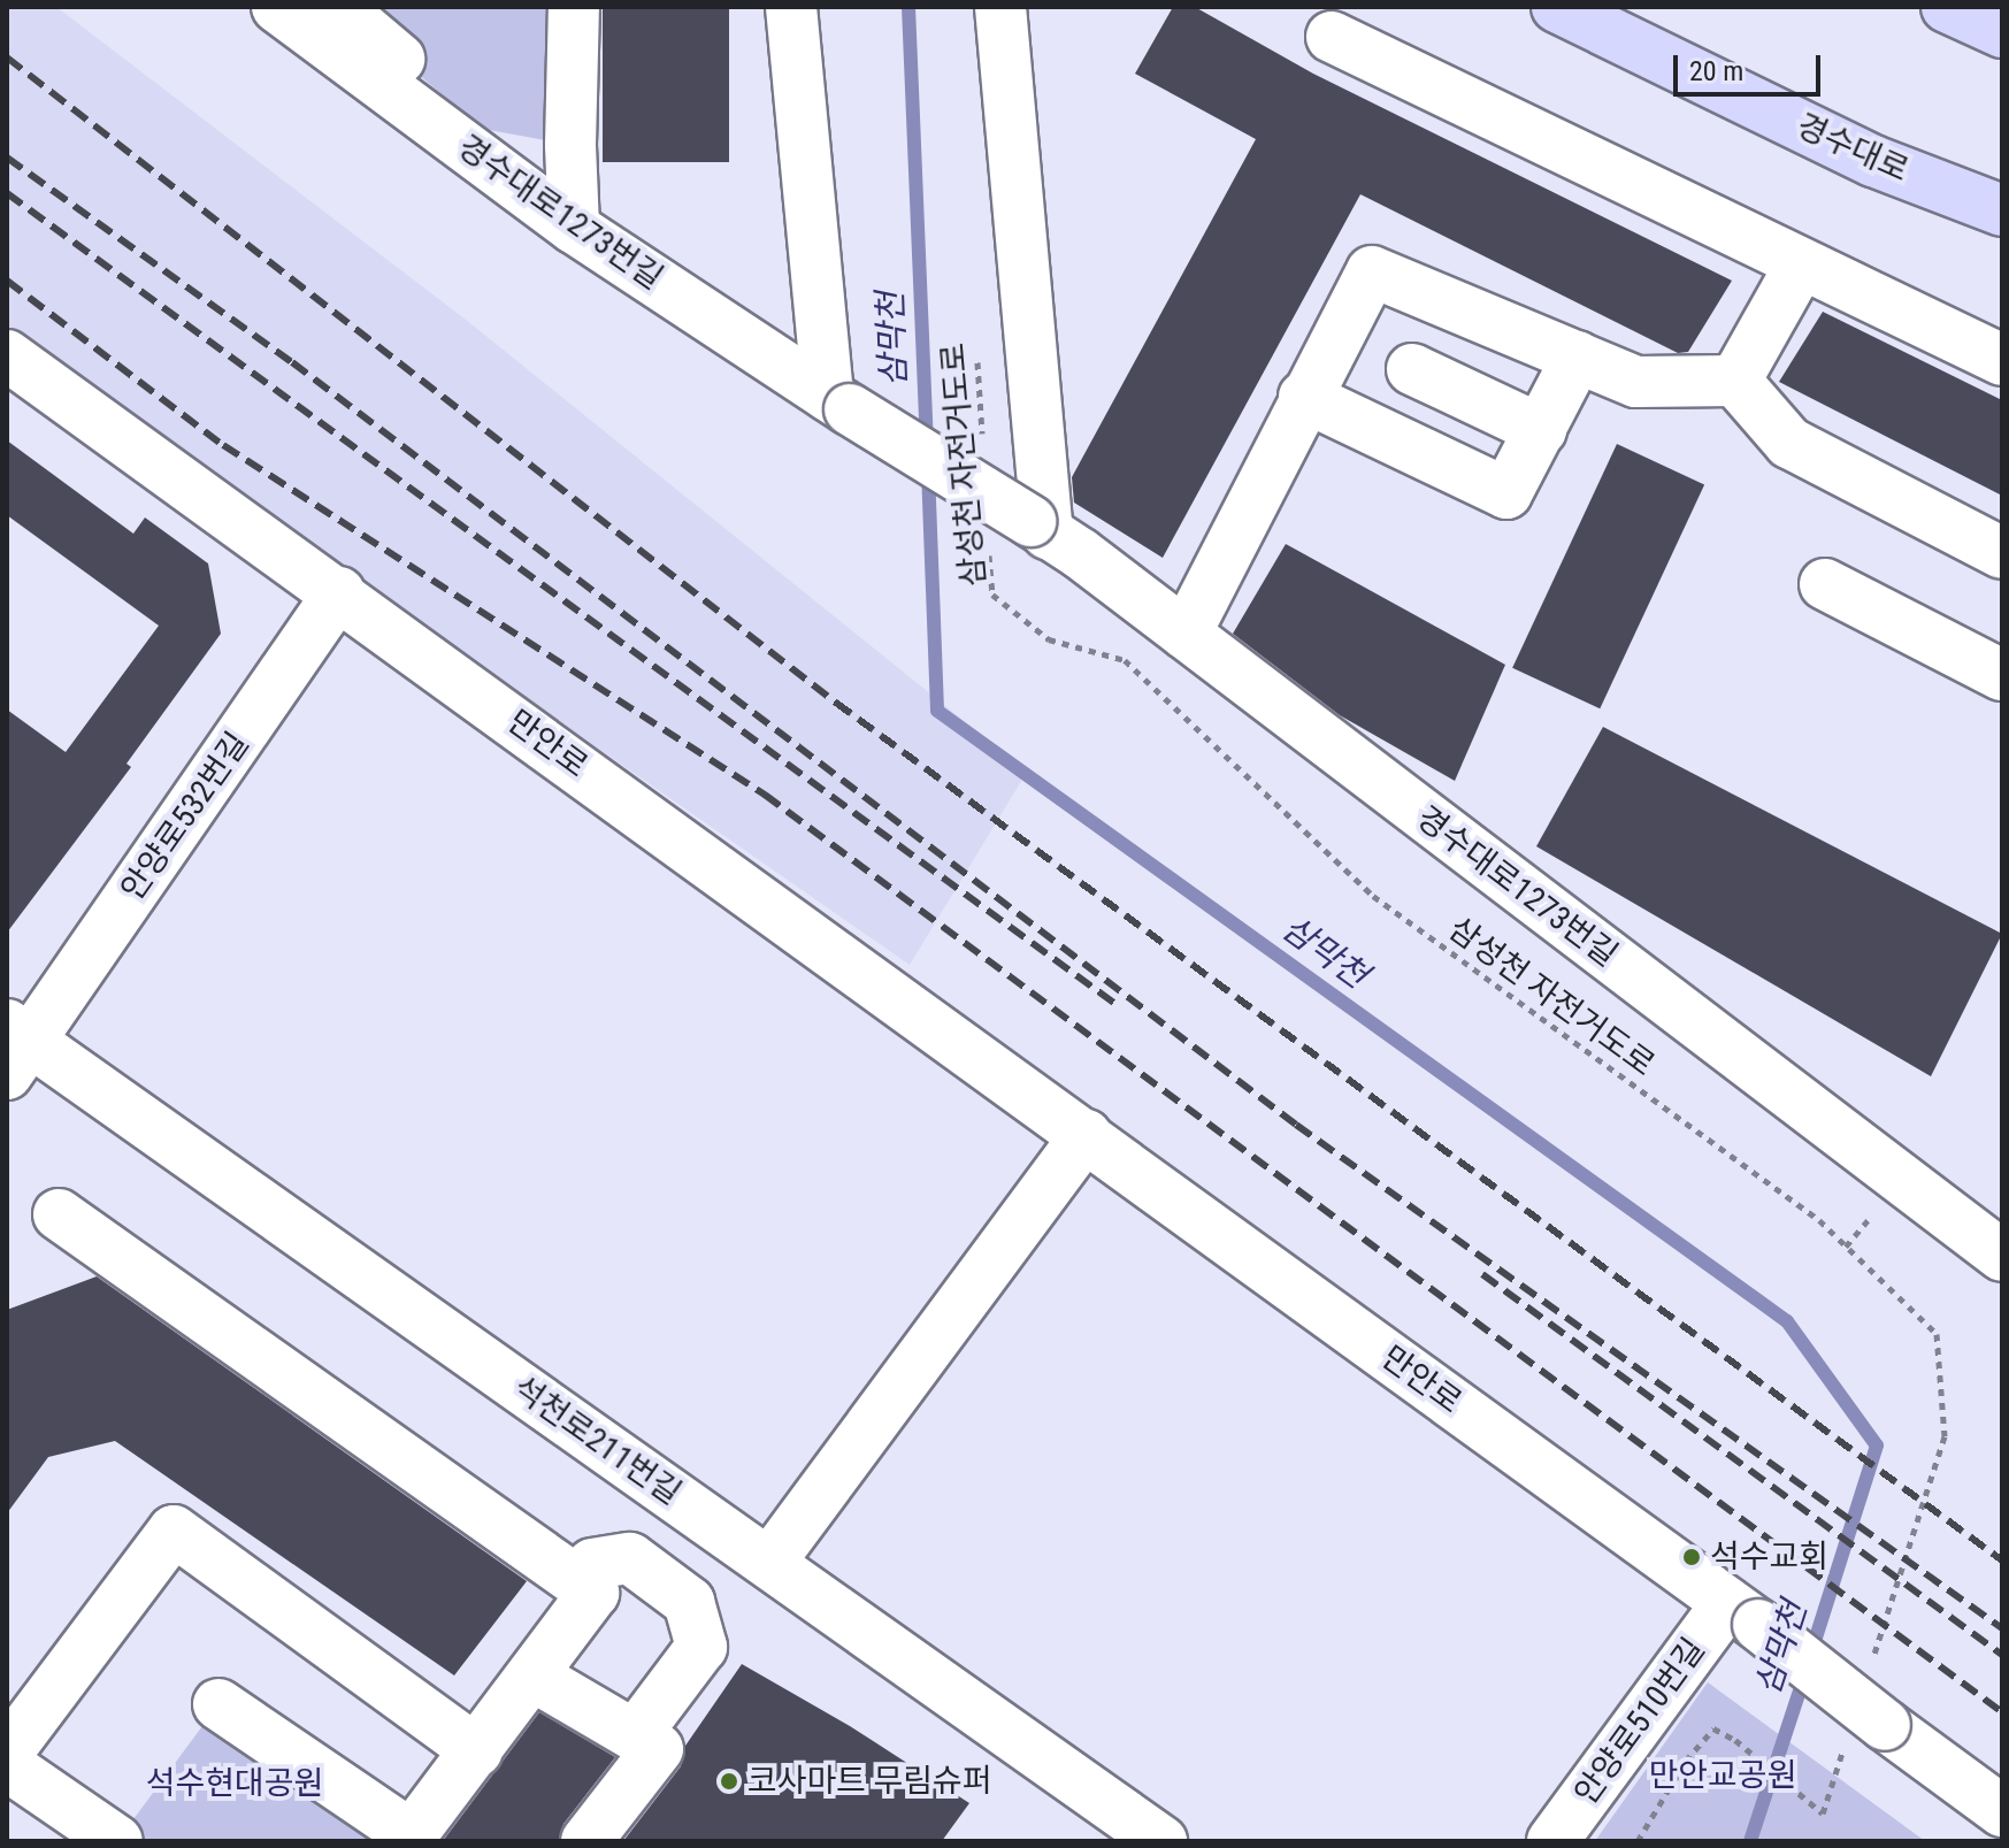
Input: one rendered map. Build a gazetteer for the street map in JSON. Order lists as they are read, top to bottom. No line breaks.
{"streets":{"main road":["경수대로"],"street":["경수대로1273번길","만안로","안양로532번길","석천로211번길","안양로510번길"],"path":["삼성천 자전거도로"]},"crossings":[["경수대로1273번길","삼성천 자전거도로"],["만안로","안양로532번길"],["만안로","안양로510번길"],["안양로532번길","석천로211번길"]],"water":["삼막천"],"parks":["만안교공원","석수현대공원"],"places":["석수교회","코사마트 무림슈퍼"],"scale_bar":"20 m"}
